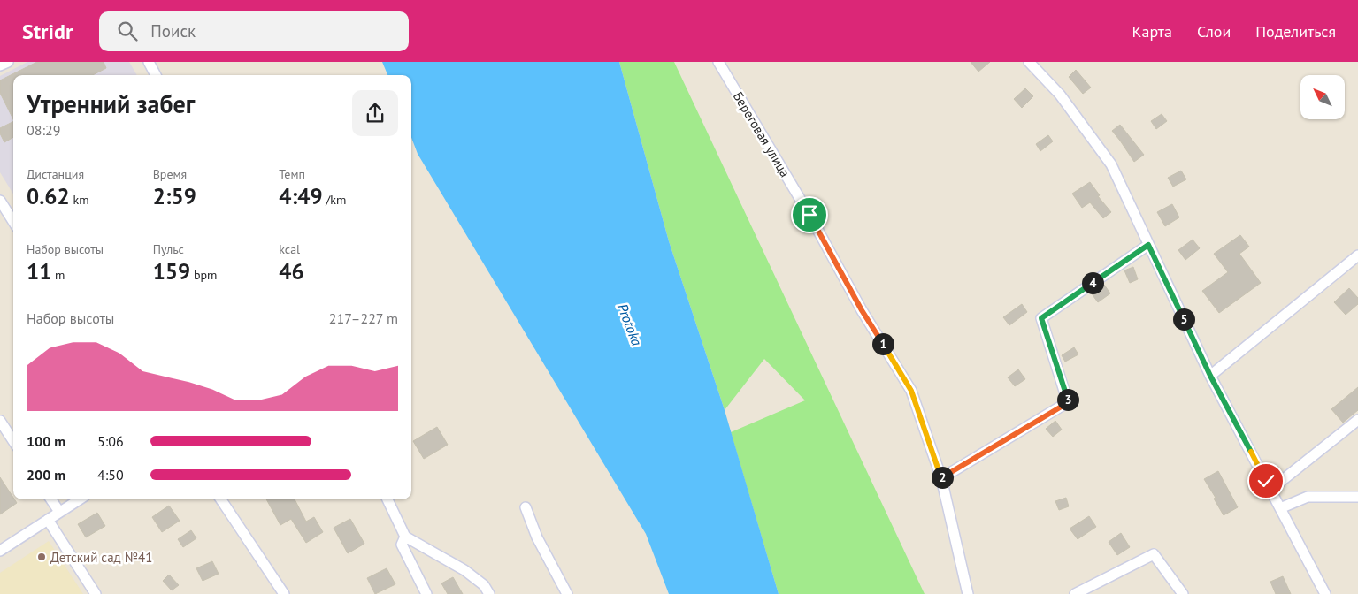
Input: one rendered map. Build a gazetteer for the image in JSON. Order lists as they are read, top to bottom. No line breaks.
{"streets":{"street":["Береговая улица"]},"water":["Protoka"],"places":["Детский сад №41"],"north":"top left","page":{"header":"Stridr","search":"Поиск","nav":["Карта","Слои","Поделиться"],"heading":["Утренний забег","08:29"],"stats":[["Дистанция","0.62 km"],["Время","2:59"],["Темп","4:49 /km"],["Набор высоты","11 m"],["Пульс","159 bpm"],["kcal","46"]],"pins":["4","5","1","3","2"],"chart":["Набор высоты","217–227 m"],"list":[{"name":"100 m","note":"5:06"},{"name":"200 m","note":"4:50"}]}}
